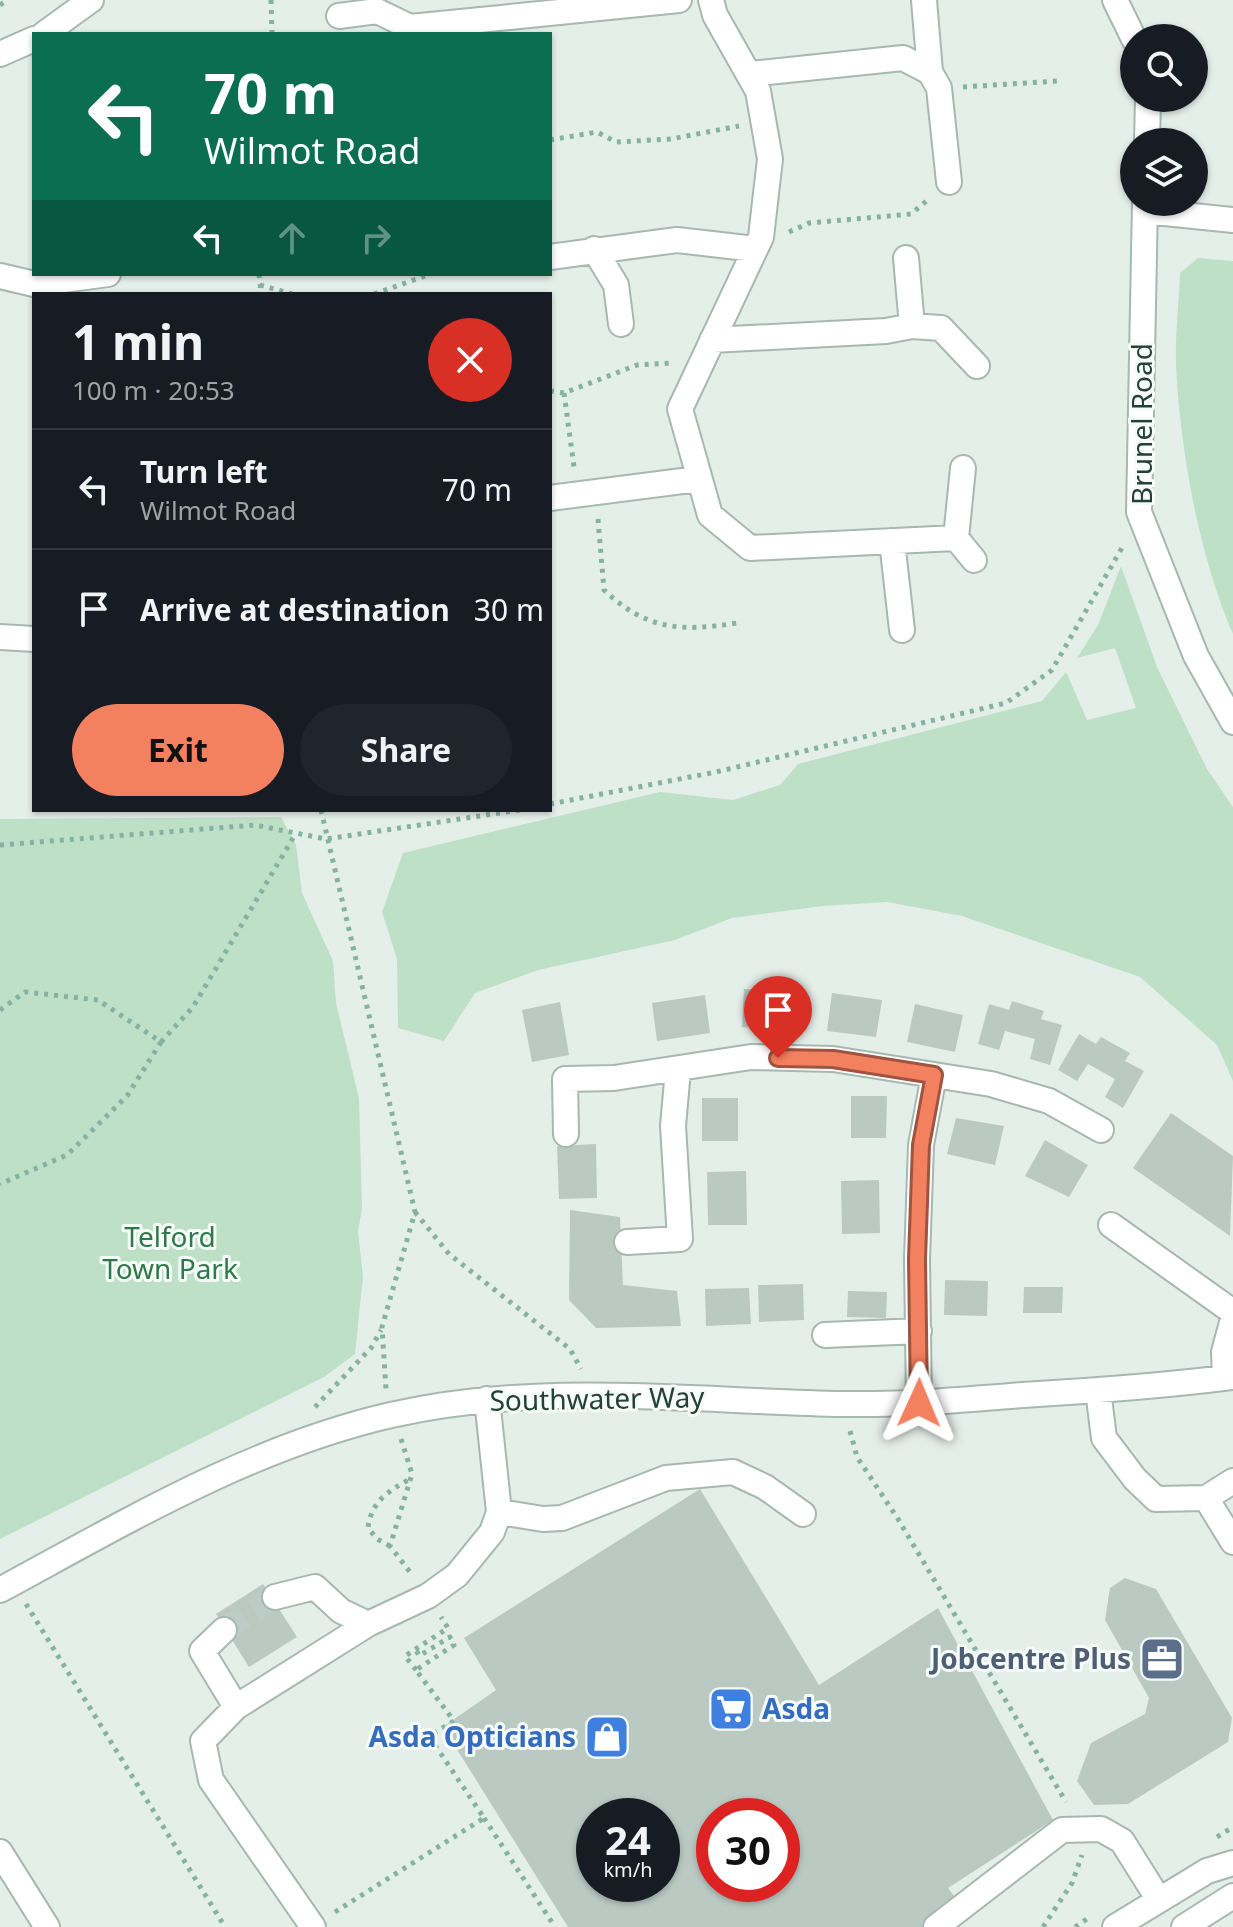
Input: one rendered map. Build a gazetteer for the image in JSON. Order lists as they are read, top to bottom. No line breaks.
{"streets":{"street":["Brunel Road","Southwater Way"]},"parks":["Telford Town Park"],"places":{"office":["Jobcentre Plus"],"supermarket":["Asda"],"shop":["Asda Opticians"]},"page":{"turn":["70 m","Wilmot Road"],"heading":["1 min","100 m · 20:53"],"list":[{"name":"Turn left","note":"Wilmot Road","value":"70 m"},{"name":"Arrive at destination","value":"30 m"}],"buttons":["Exit","Share"],"speed":"24 km/h","limit":"30"}}
